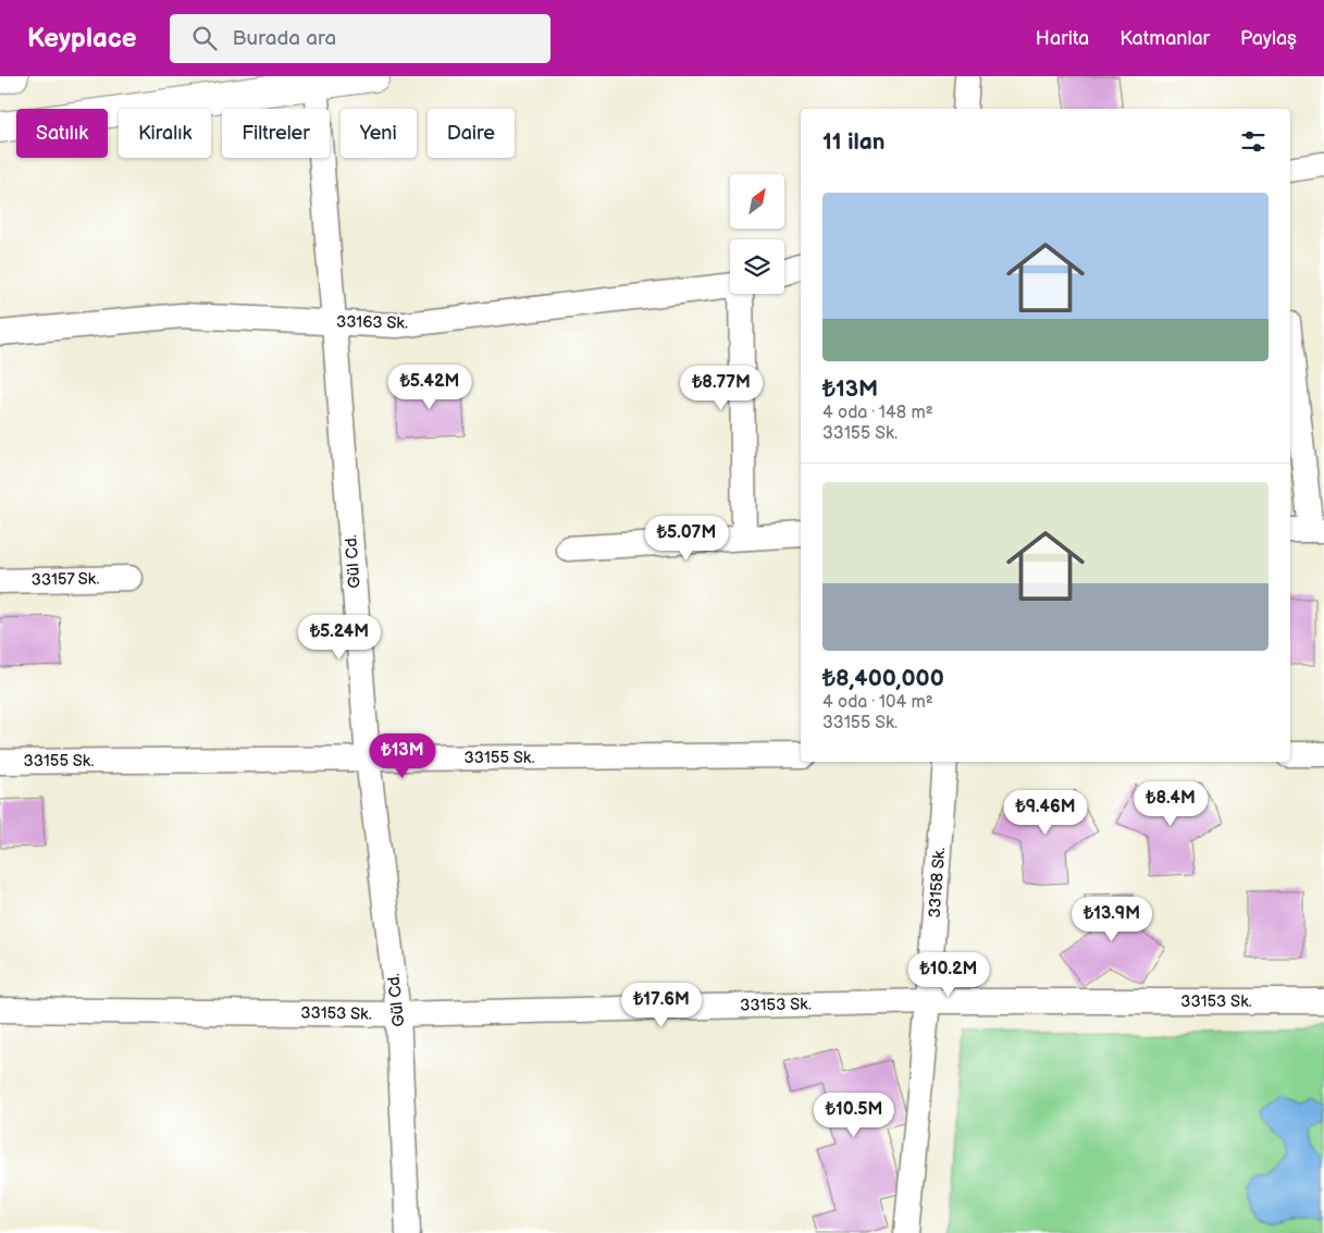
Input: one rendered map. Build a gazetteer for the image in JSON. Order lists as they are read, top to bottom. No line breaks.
{"streets":{"street":["33163 Sk.","Gül Cd.","33157 Sk.","33155 Sk.","33158 Sk.","33153 Sk."]},"crossings":[["33163 Sk.","Gül Cd."],["Gül Cd.","33155 Sk."],["Gül Cd.","33153 Sk."],["33158 Sk.","33153 Sk."]],"north":"top right","page":{"header":"Keyplace","search":"Burada ara","nav":["Harita","Katmanlar","Paylaş"],"chip":["Satılık","Kiralık","Filtreler","Yeni","Daire"],"heading":"11 ilan","list":[{"name":"₺13M","note":"4 oda · 148 m² · 33155 Sk."},{"name":"₺8,400,000","note":"4 oda · 104 m² · 33155 Sk."}],"price":["₺5.42M","₺8.77M","₺5.07M","₺5.24M","₺13M","₺8.4M","₺9.46M","₺13.9M","₺10.2M","₺17.6M","₺10.5M"]}}
